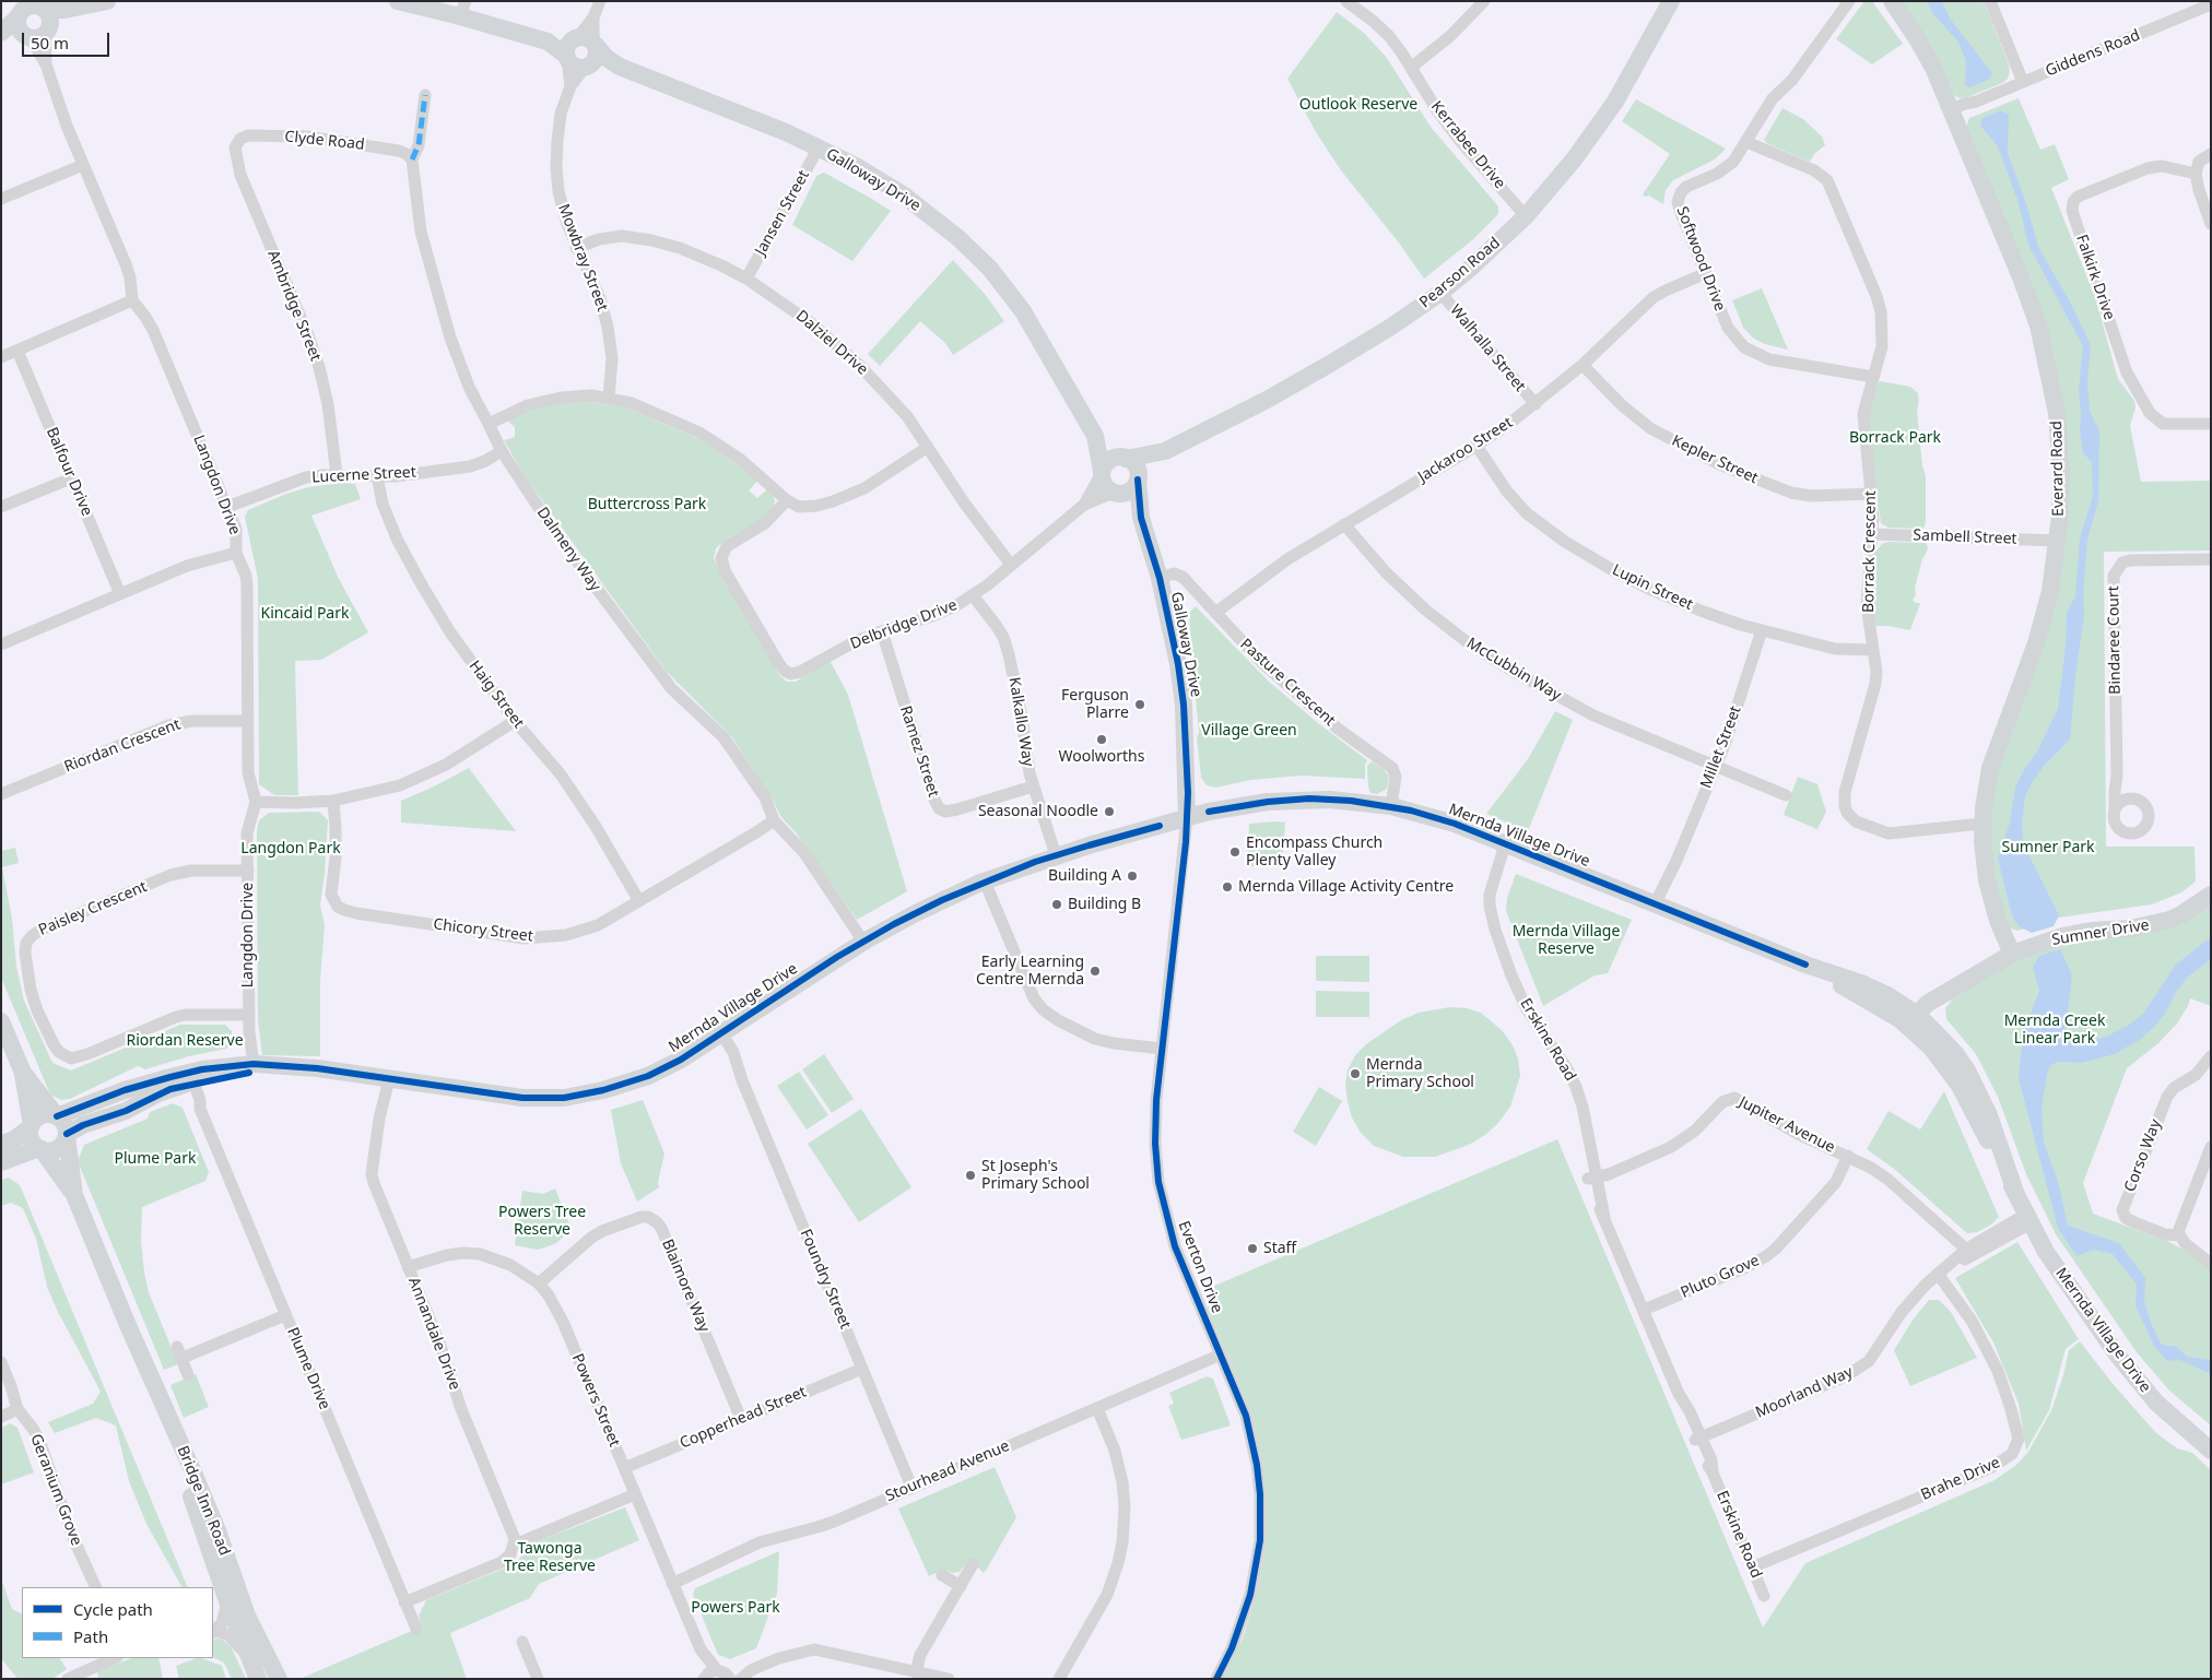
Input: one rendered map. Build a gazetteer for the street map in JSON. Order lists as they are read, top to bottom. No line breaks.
{"streets":{"street":["Giddens Road","Clyde Road","Kerrabee Drive","Galloway Drive","Jansen Street","Mowbray Street","Softwood Drive","Pearson Road","Falkirk Drive","Ambridge Street","Dalziel Drive","Walhalla Street","Jackaroo Street","Kepler Street","Everard Road","Balfour Drive","Lucerne Street","Langdon Drive","Sambell Street","Dalmeny Way","Borrack Crescent","Lupin Street","Delbridge Drive","Bindaree Court","McCubbin Way","Pasture Crescent","Haig Street","Kalkallo Way","Riordan Crescent","Millet Street","Ramez Street","Mernda Village Drive","Paisley Crescent","Chicory Street","Sumner Drive","Erskine Road","Jupiter Avenue","Corso Way","Everton Drive","Pluto Grove","Foundry Street","Blaimore Way","Annandale Drive","Plume Drive","Moorland Way","Powers Street","Copperhead Street","Stourhead Avenue","Brahe Drive","Geranium Grove","Bridge Inn Road"]},"crossings":[["Giddens Road","Everard Road"],["Clyde Road","Ambridge Street"],["Clyde Road","Dalmeny Way"],["Kerrabee Drive","Pearson Road"],["Galloway Drive","Jansen Street"],["Galloway Drive","Mowbray Street"],["Galloway Drive","Pearson Road"],["Galloway Drive","Delbridge Drive"],["Galloway Drive","Pasture Crescent"],["Galloway Drive","Mernda Village Drive"],["Galloway Drive","Everton Drive"],["Jansen Street","Dalziel Drive"],["Mowbray Street","Dalziel Drive"],["Softwood Drive","Jackaroo Street"],["Softwood Drive","Borrack Crescent"],["Pearson Road","Walhalla Street"],["Pearson Road","Delbridge Drive"],["Ambridge Street","Lucerne Street"],["Dalziel Drive","Delbridge Drive"],["Walhalla Street","Jackaroo Street"],["Jackaroo Street","Kepler Street"],["Jackaroo Street","Lupin Street"],["Jackaroo Street","McCubbin Way"],["Jackaroo Street","Pasture Crescent"],["Kepler Street","Borrack Crescent"],["Everard Road","Sambell Street"],["Everard Road","Borrack Crescent"],["Everard Road","Sumner Drive"],["Lucerne Street","Langdon Drive"],["Lucerne Street","Dalmeny Way"],["Lucerne Street","Haig Street"],["Langdon Drive","Riordan Crescent"],["Langdon Drive","Mernda Village Drive"],["Langdon Drive","Paisley Crescent"],["Sambell Street","Borrack Crescent"],["Dalmeny Way","Mernda Village Drive"],["Dalmeny Way","Chicory Street"],["Borrack Crescent","Lupin Street"],["Lupin Street","Millet Street"],["Delbridge Drive","Kalkallo Way"],["Delbridge Drive","Ramez Street"],["McCubbin Way","Millet Street"],["Pasture Crescent","Mernda Village Drive"],["Haig Street","Chicory Street"],["Kalkallo Way","Ramez Street"],["Kalkallo Way","Mernda Village Drive"],["Millet Street","Mernda Village Drive"],["Mernda Village Drive","Sumner Drive"],["Mernda Village Drive","Erskine Road"],["Mernda Village Drive","Everton Drive"],["Mernda Village Drive","Foundry Street"],["Mernda Village Drive","Annandale Drive"],["Mernda Village Drive","Plume Drive"],["Mernda Village Drive","Moorland Way"],["Mernda Village Drive","Bridge Inn Road"],["Erskine Road","Jupiter Avenue"],["Erskine Road","Pluto Grove"],["Erskine Road","Moorland Way"],["Erskine Road","Brahe Drive"],["Jupiter Avenue","Pluto Grove"],["Jupiter Avenue","Moorland Way"],["Everton Drive","Stourhead Avenue"],["Foundry Street","Copperhead Street"],["Foundry Street","Stourhead Avenue"],["Blaimore Way","Powers Street"],["Blaimore Way","Copperhead Street"],["Annandale Drive","Powers Street"],["Moorland Way","Brahe Drive"],["Powers Street","Copperhead Street"],["Powers Street","Stourhead Avenue"]],"parks":["Outlook Reserve","Borrack Park","Buttercross Park","Kincaid Park","Village Green","Sumner Park","Langdon Park","Mernda Village Reserve","Mernda Creek Linear Park","Riordan Reserve","Plume Park","Powers Tree Reserve","Tawonga Tree Reserve","Powers Park"],"places":["Ferguson Plarre","Woolworths","Seasonal Noodle","Encompass Church Plenty Valley","Building A","Mernda Village Activity Centre","Building B","Early Learning Centre Mernda","Mernda Primary School","St Joseph's Primary School","Staff"],"legend":["Cycle path","Path"],"scale_bar":"50 m"}
